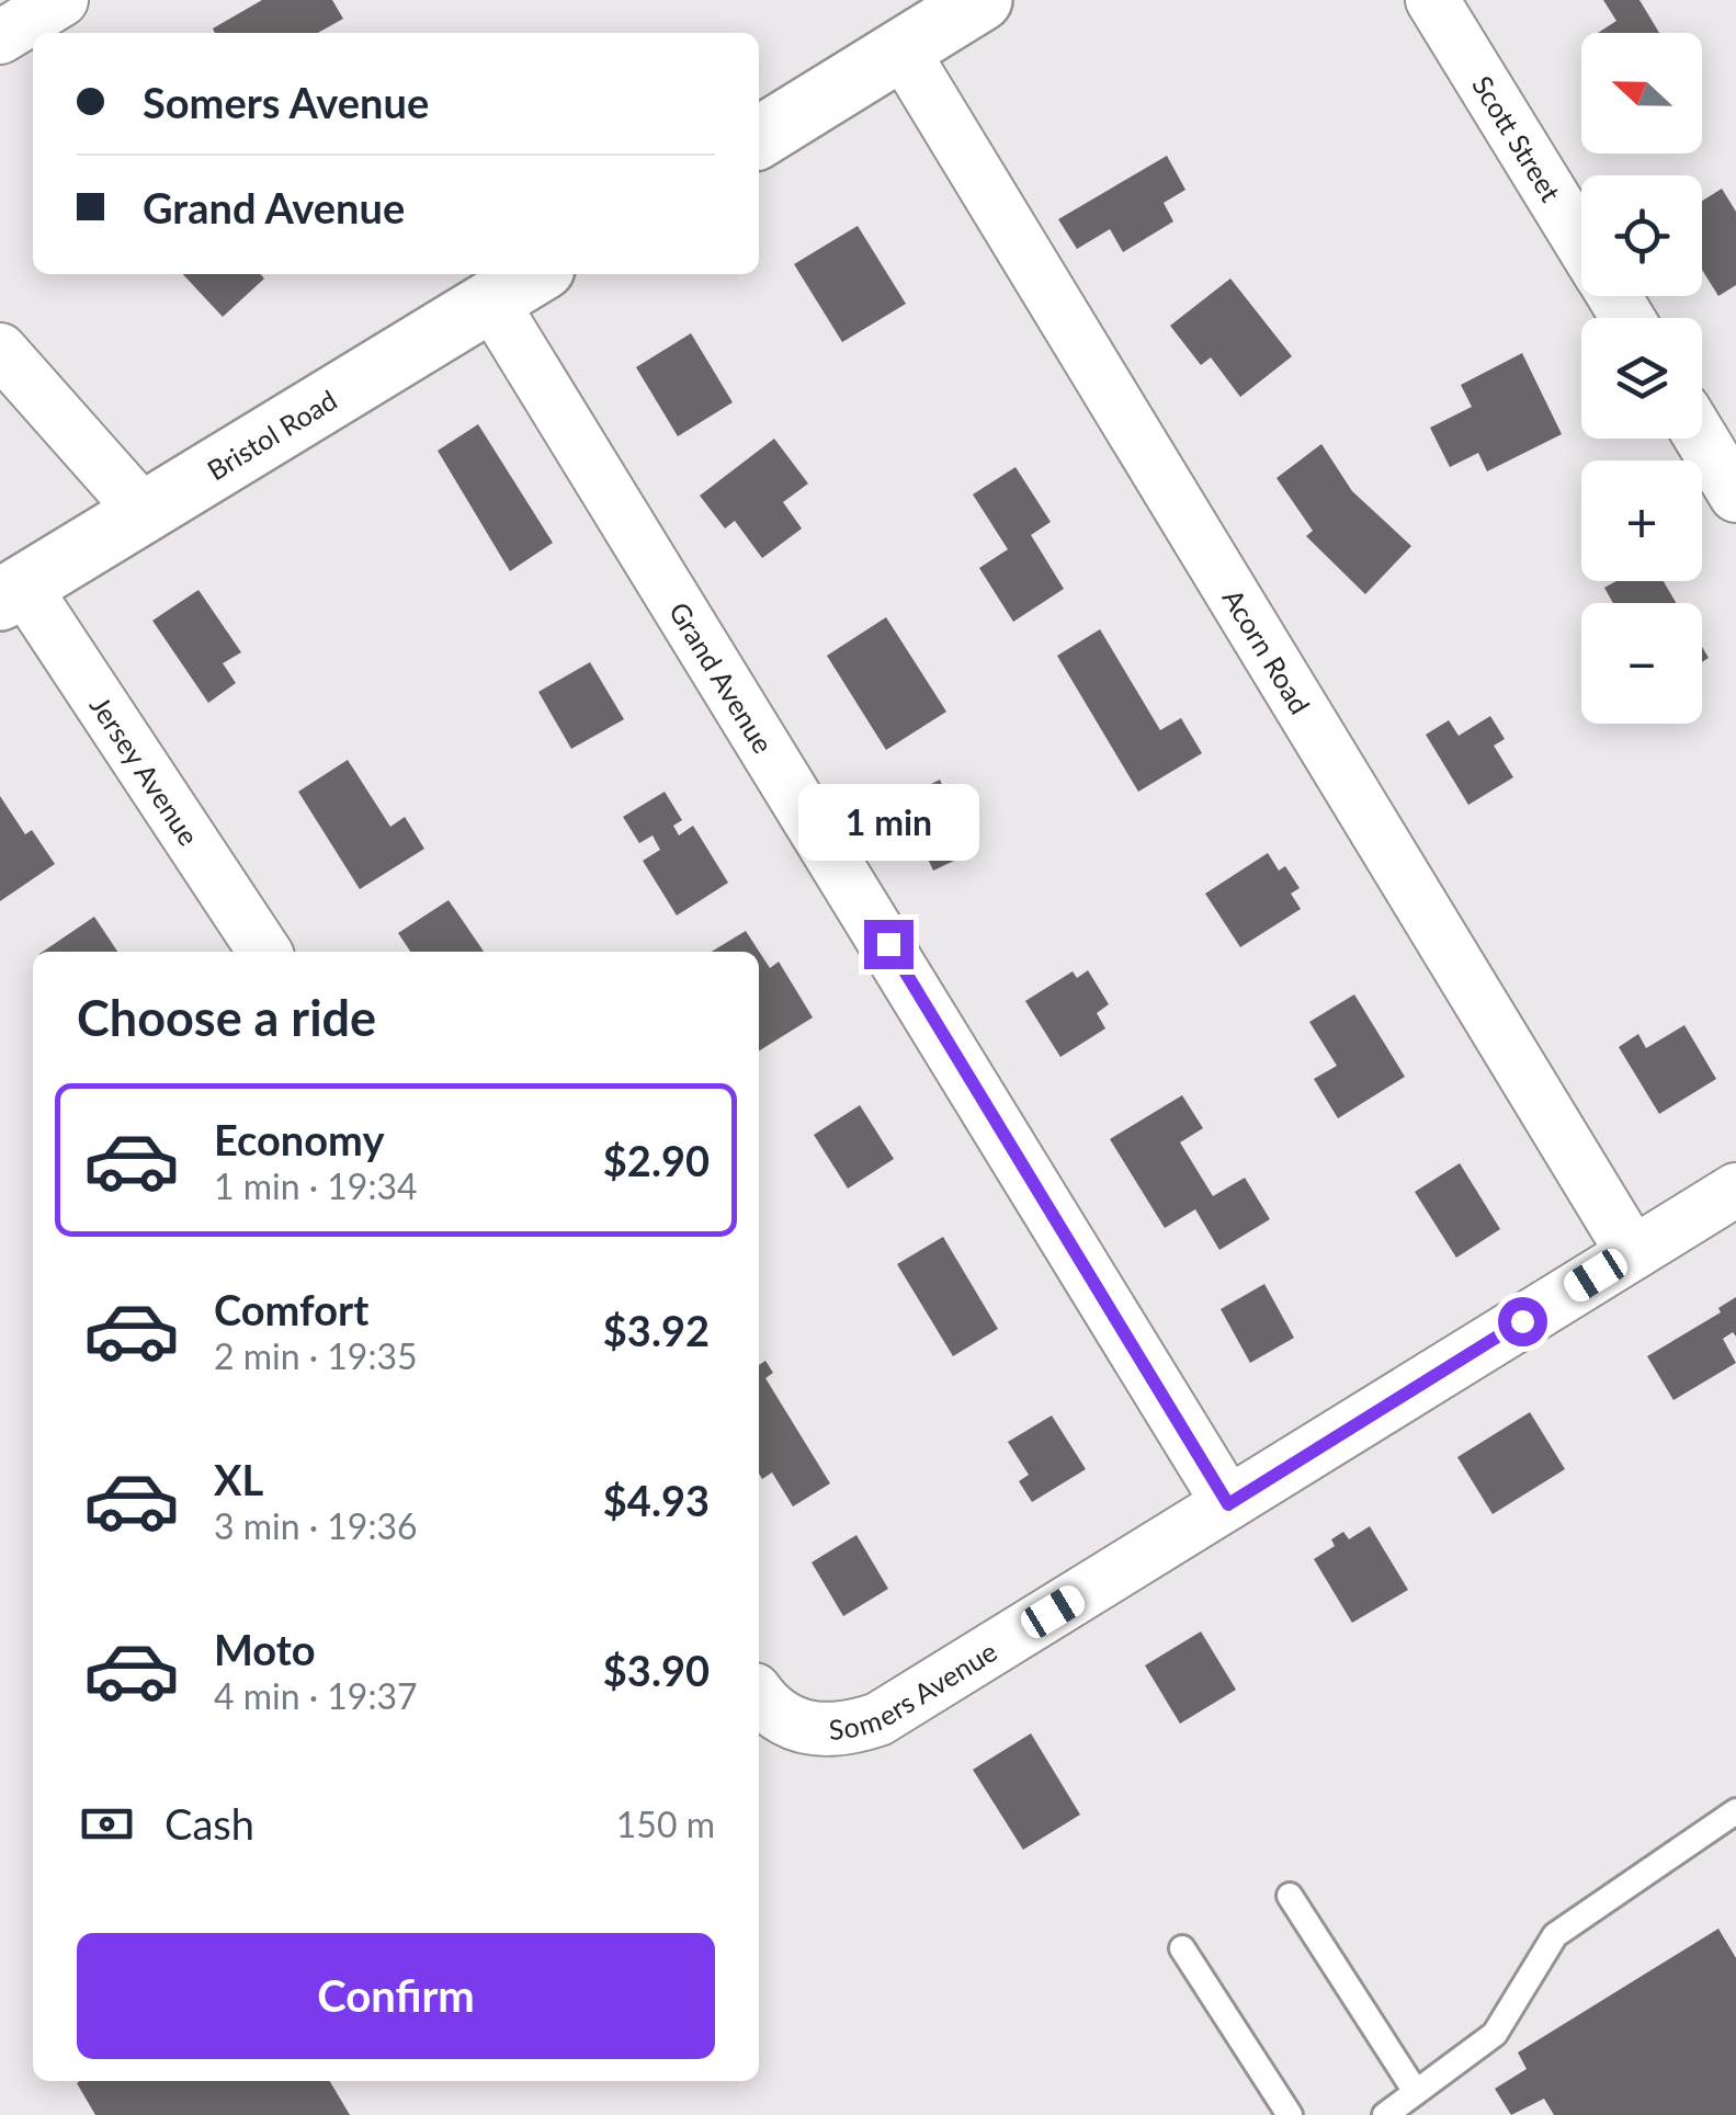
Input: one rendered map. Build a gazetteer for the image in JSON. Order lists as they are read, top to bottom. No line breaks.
{"streets":{"main road":["Bristol Road"],"street":["Scott Street","Acorn Road","Grand Avenue","Jersey Avenue","Somers Avenue"]},"crossings":[["Bristol Road","Grand Avenue"],["Bristol Road","Jersey Avenue"],["Acorn Road","Somers Avenue"],["Grand Avenue","Somers Avenue"]],"north":"left","page":{"map_buttons":["+","−"],"banner":["Somers Avenue","Grand Avenue"],"bubble":"1 min","heading":"Choose a ride","list":[{"name":"Economy","note":"1 min · 19:34","value":"$2.90"},{"name":"Comfort","note":"2 min · 19:35","value":"$3.92"},{"name":"XL","note":"3 min · 19:36","value":"$4.93"},{"name":"Moto","note":"4 min · 19:37","value":"$3.90"}],"pay":["Cash","150 m"],"buttons":"Confirm"}}
